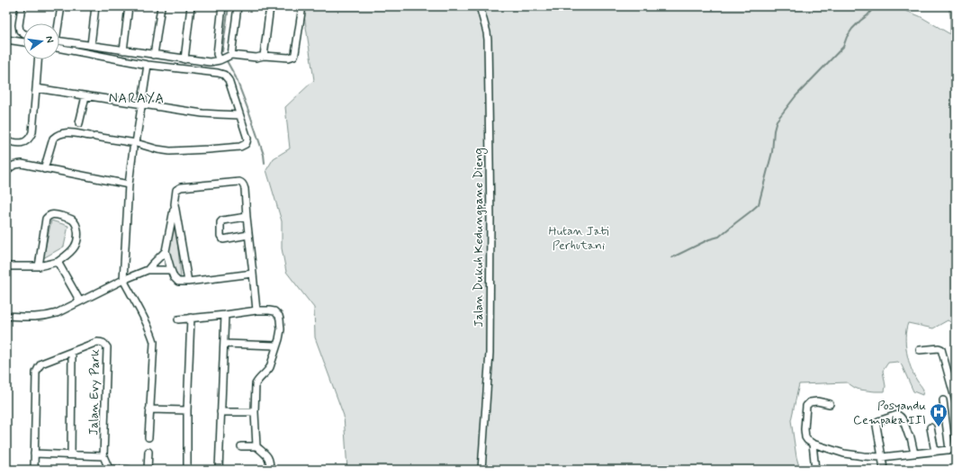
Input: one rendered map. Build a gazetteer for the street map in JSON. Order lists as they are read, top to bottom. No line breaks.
{"streets":{"street":["Jalan Dukuh Kedungpane Dieng","Jalan Evy Park"]},"districts":["NARAYA"],"parks":["Hutan Jati Perhutani"],"places":{"hospital":["Posyandu Cempaka III"]},"north":"right"}
